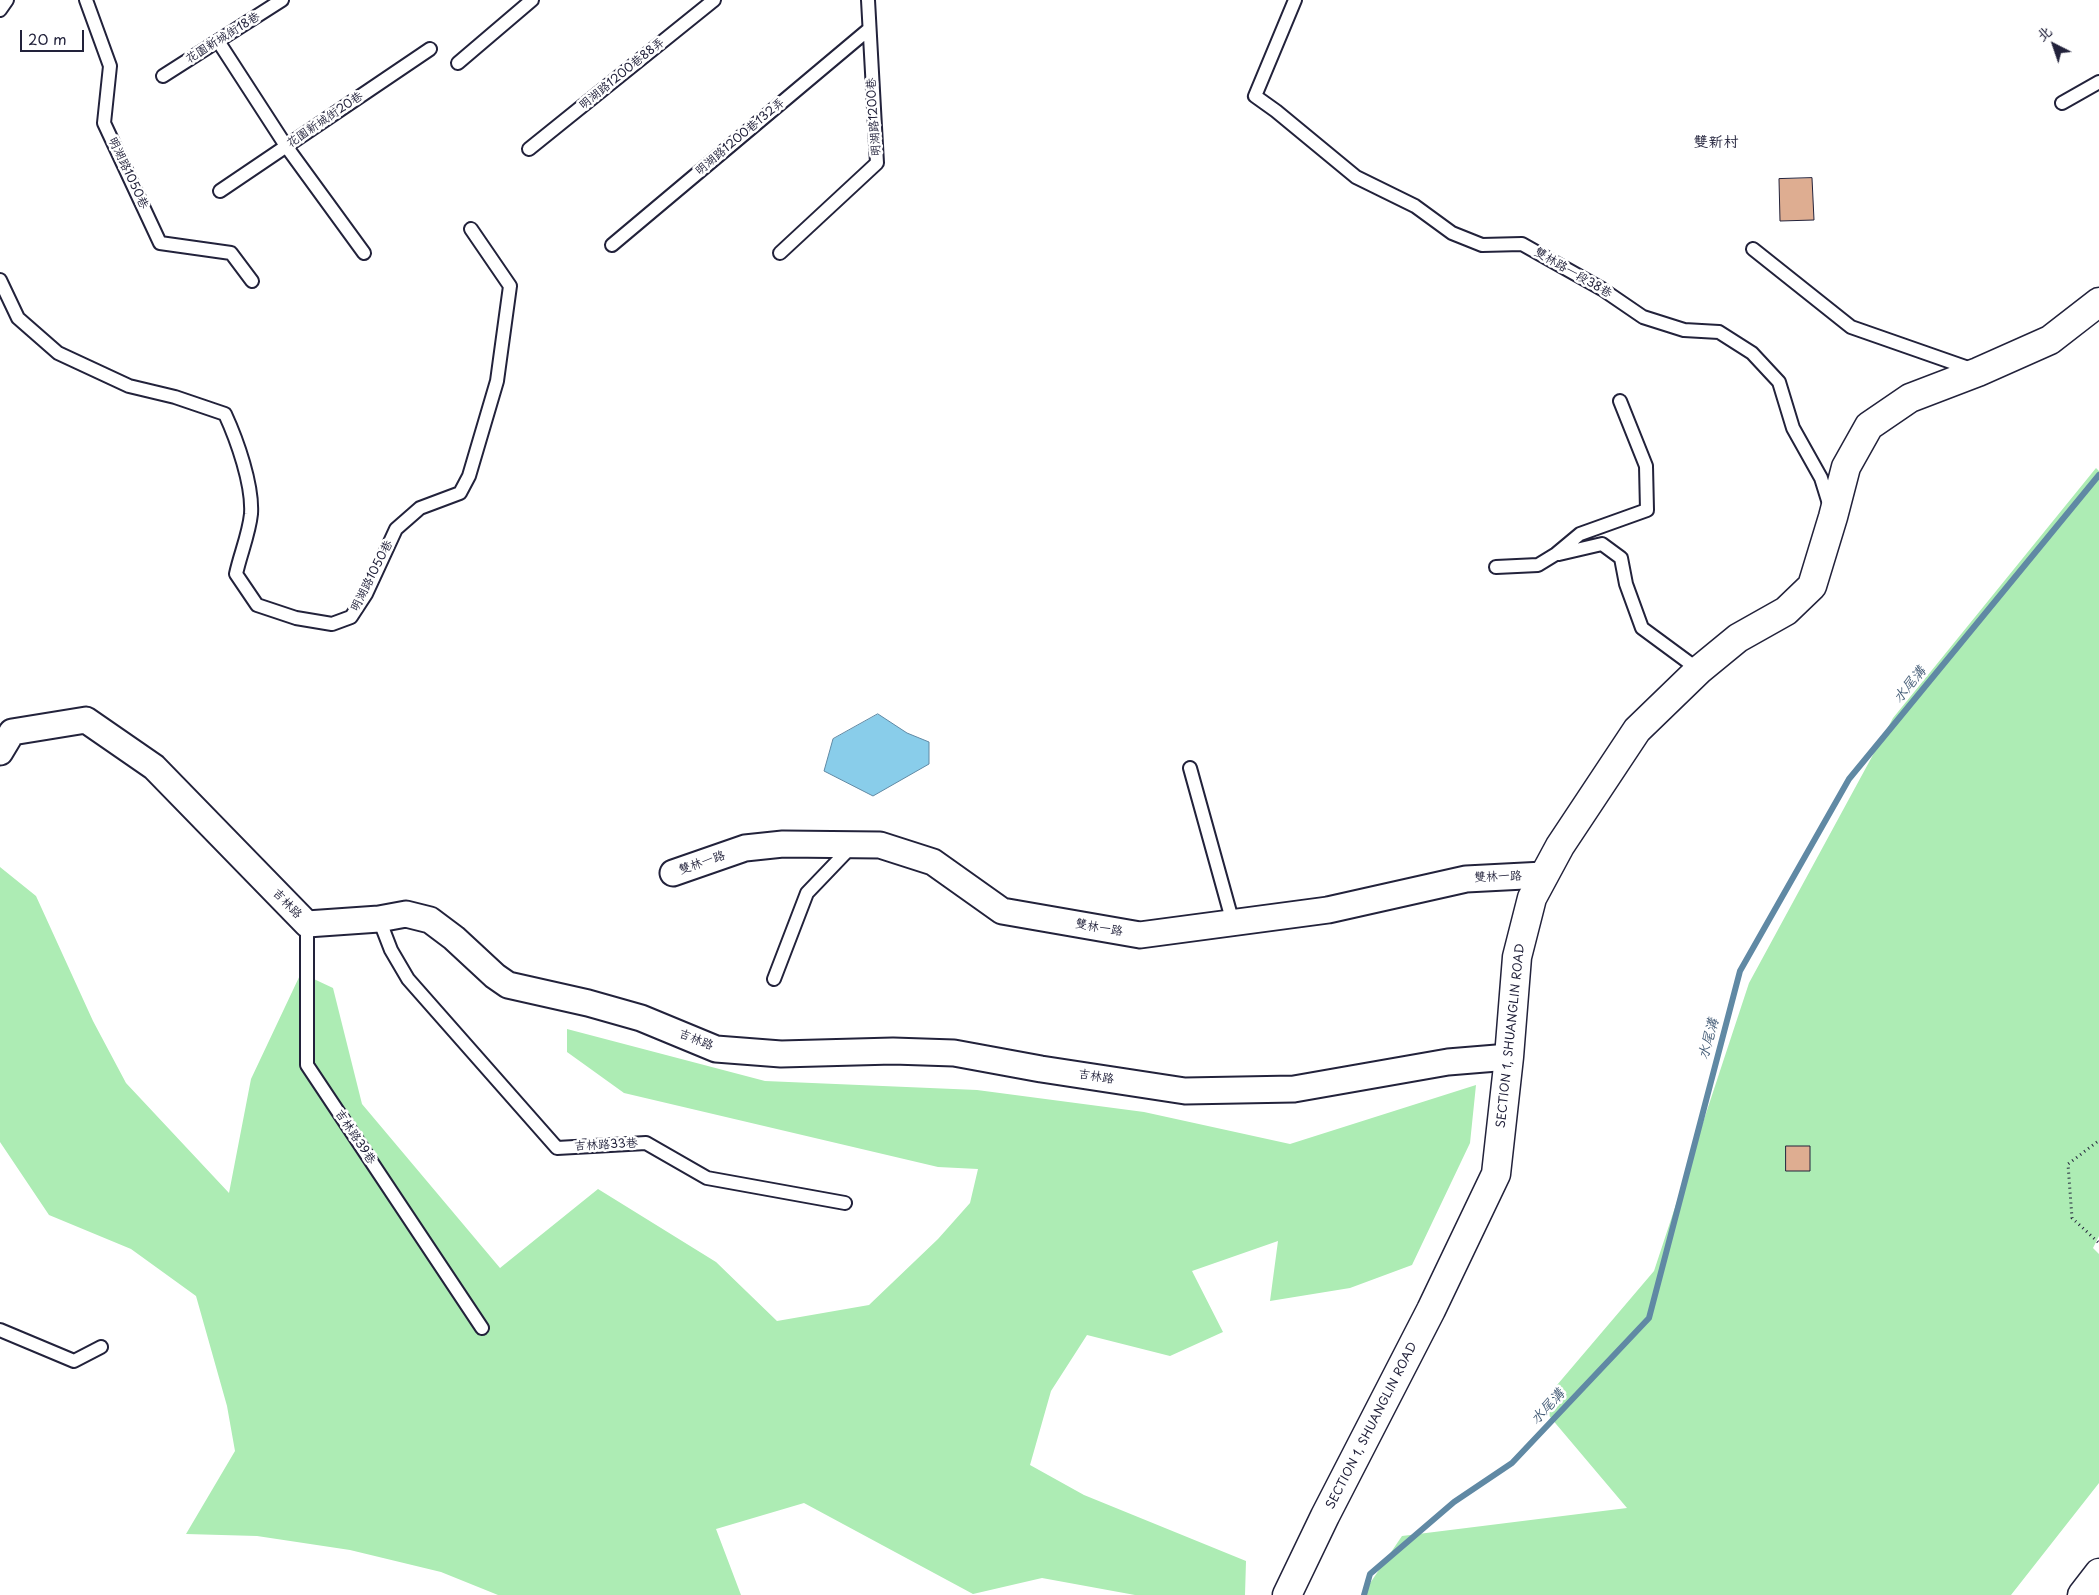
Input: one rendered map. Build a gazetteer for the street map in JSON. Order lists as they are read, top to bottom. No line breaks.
{"streets":{"main road":["SECTION 1, SHUANGLIN ROAD"],"street":["雙林一路","吉林路"],"lane":["花園新城街18巷","明湖路1200巷88弄","明湖路1200巷","花園新城街20巷","明湖路1200巷132弄","明湖路1050巷","雙林路一段38巷","吉林路39巷","吉林路33巷"]},"crossings":[["明湖路1200巷","明湖路1200巷132弄"],["雙林路一段38巷","SECTION 1, SHUANGLIN ROAD"],["雙林一路","SECTION 1, SHUANGLIN ROAD"],["吉林路","SECTION 1, SHUANGLIN ROAD"],["吉林路","吉林路39巷"],["吉林路","吉林路33巷"]],"districts":["雙新村"],"water":["水尾溝"],"scale_bar":"20 m","north":"top left"}
